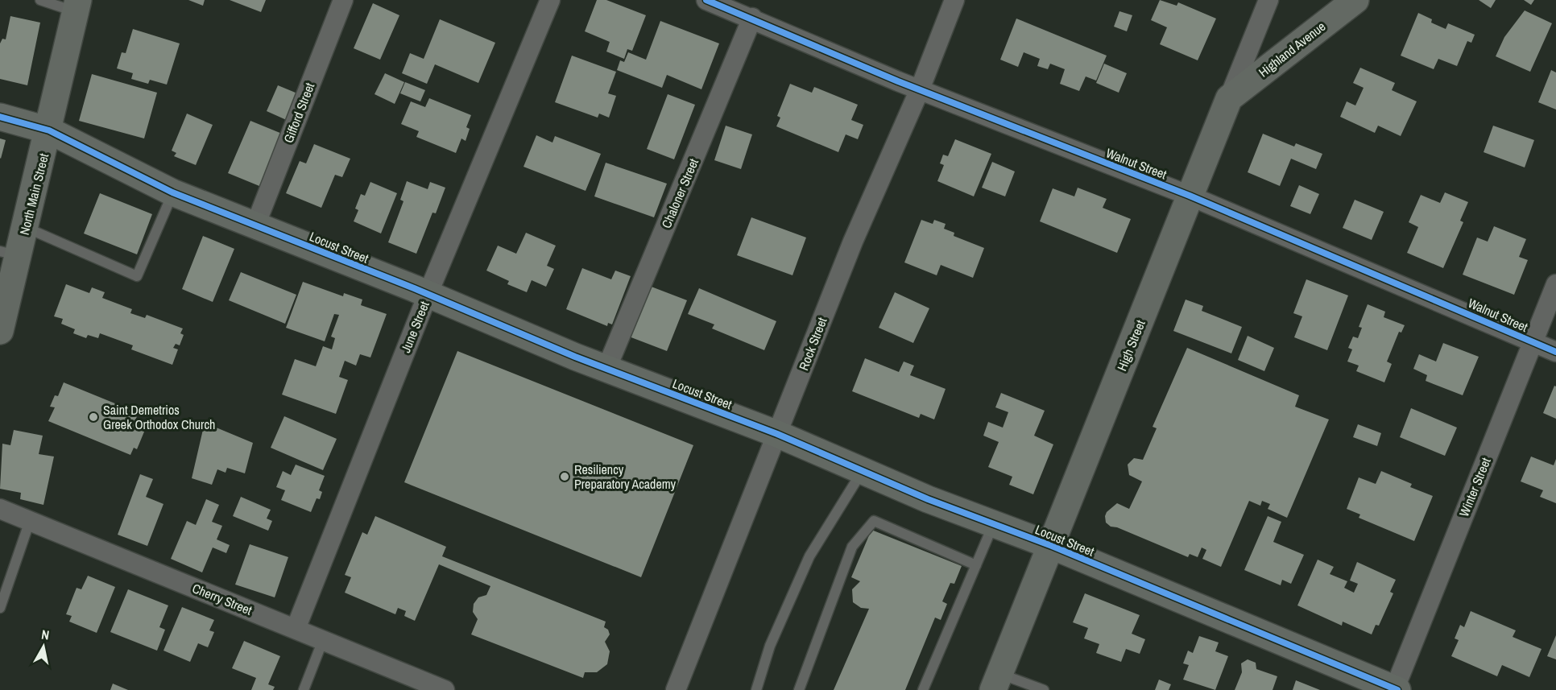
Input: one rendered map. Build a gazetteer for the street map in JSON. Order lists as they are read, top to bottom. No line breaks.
{"streets":{"street":["Highland Avenue","Gifford Street","Walnut Street","Chaloner Street","North Main Street","Locust Street","June Street","Rock Street","High Street","Winter Street","Cherry Street"]},"crossings":[["Highland Avenue","High Street"],["Gifford Street","Locust Street"],["Walnut Street","Chaloner Street"],["Walnut Street","Rock Street"],["Walnut Street","High Street"],["Walnut Street","Winter Street"],["Chaloner Street","Locust Street"],["North Main Street","Locust Street"],["Locust Street","June Street"],["Locust Street","Rock Street"],["Locust Street","High Street"],["Locust Street","Winter Street"],["June Street","Cherry Street"]],"places":["Saint Demetrios Greek Orthodox Church","Resiliency Preparatory Academy"],"north":"top"}
